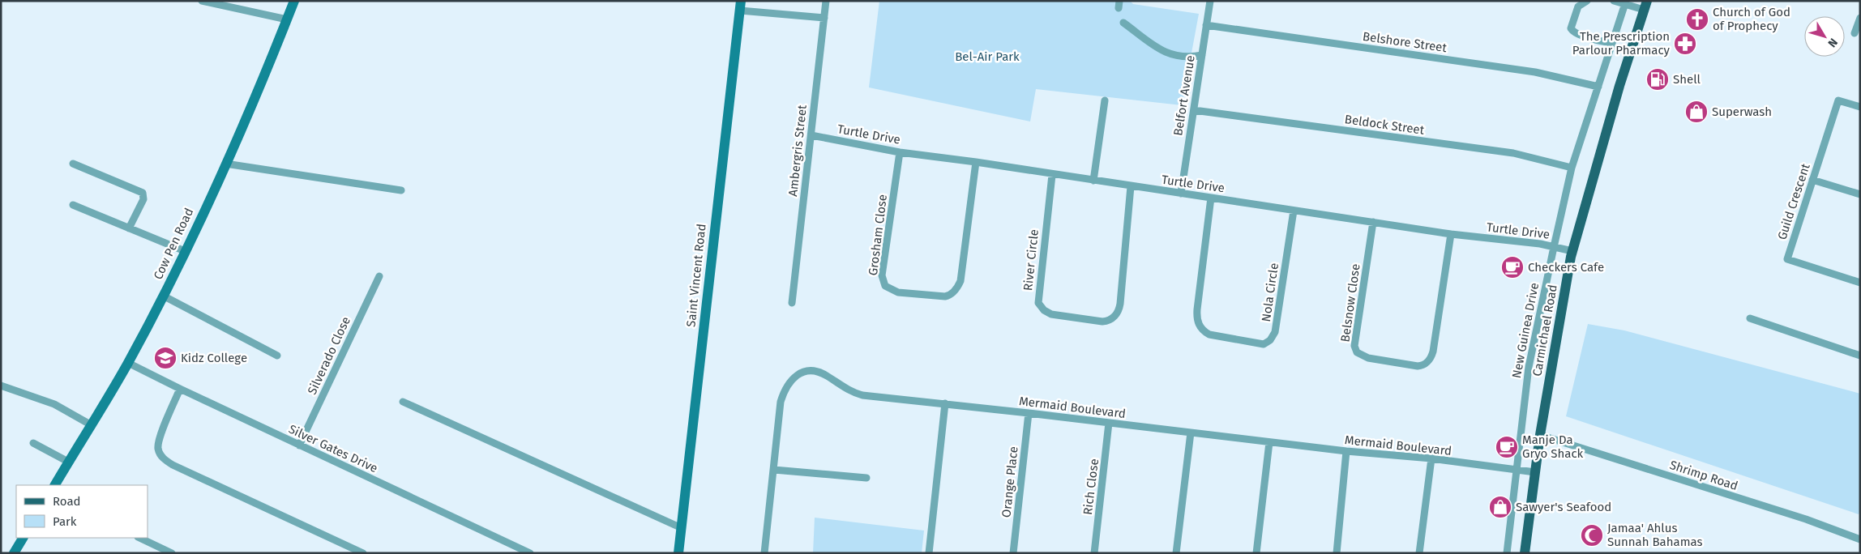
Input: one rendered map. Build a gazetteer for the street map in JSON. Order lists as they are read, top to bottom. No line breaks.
{"streets":{"main road":["Cow Pen Road","Saint Vincent Road","Carmichael Road"],"street":["Belshore Street","Belfort Avenue","Beldock Street","Turtle Drive","Ambergris Street","Guild Crescent","Grosham Close","River Circle","Nola Circle","Belsnow Close","New Guinea Drive","Silverado Close","Mermaid Boulevard","Silver Gates Drive","Shrimp Road","Orange Place","Rich Close"]},"crossings":[["Belshore Street","Belfort Avenue"],["Belshore Street","New Guinea Drive"],["Belfort Avenue","Beldock Street"],["Belfort Avenue","Turtle Drive"],["Beldock Street","New Guinea Drive"],["Turtle Drive","Ambergris Street"],["Turtle Drive","Grosham Close"],["Turtle Drive","River Circle"],["Turtle Drive","Nola Circle"],["Turtle Drive","Belsnow Close"],["Turtle Drive","New Guinea Drive"],["Turtle Drive","Carmichael Road"],["Cow Pen Road","Silver Gates Drive"],["New Guinea Drive","Mermaid Boulevard"],["Carmichael Road","Mermaid Boulevard"],["Carmichael Road","Shrimp Road"],["Silverado Close","Silver Gates Drive"],["Mermaid Boulevard","Orange Place"],["Mermaid Boulevard","Rich Close"]],"parks":["Bel-Air Park"],"places":{"church":["Church of God of Prophecy"],"pharmacy":["The Prescription Parlour Pharmacy"],"fuel station":["Shell"],"shop":["Superwash","Sawyer's Seafood"],"cafe":["Checkers Cafe","Manje Da Gryo Shack"],"school or university":["Kidz College"],"mosque":["Jamaa' Ahlus Sunnah Bahamas"]},"legend":["Road","Park"],"north":"bottom right"}
